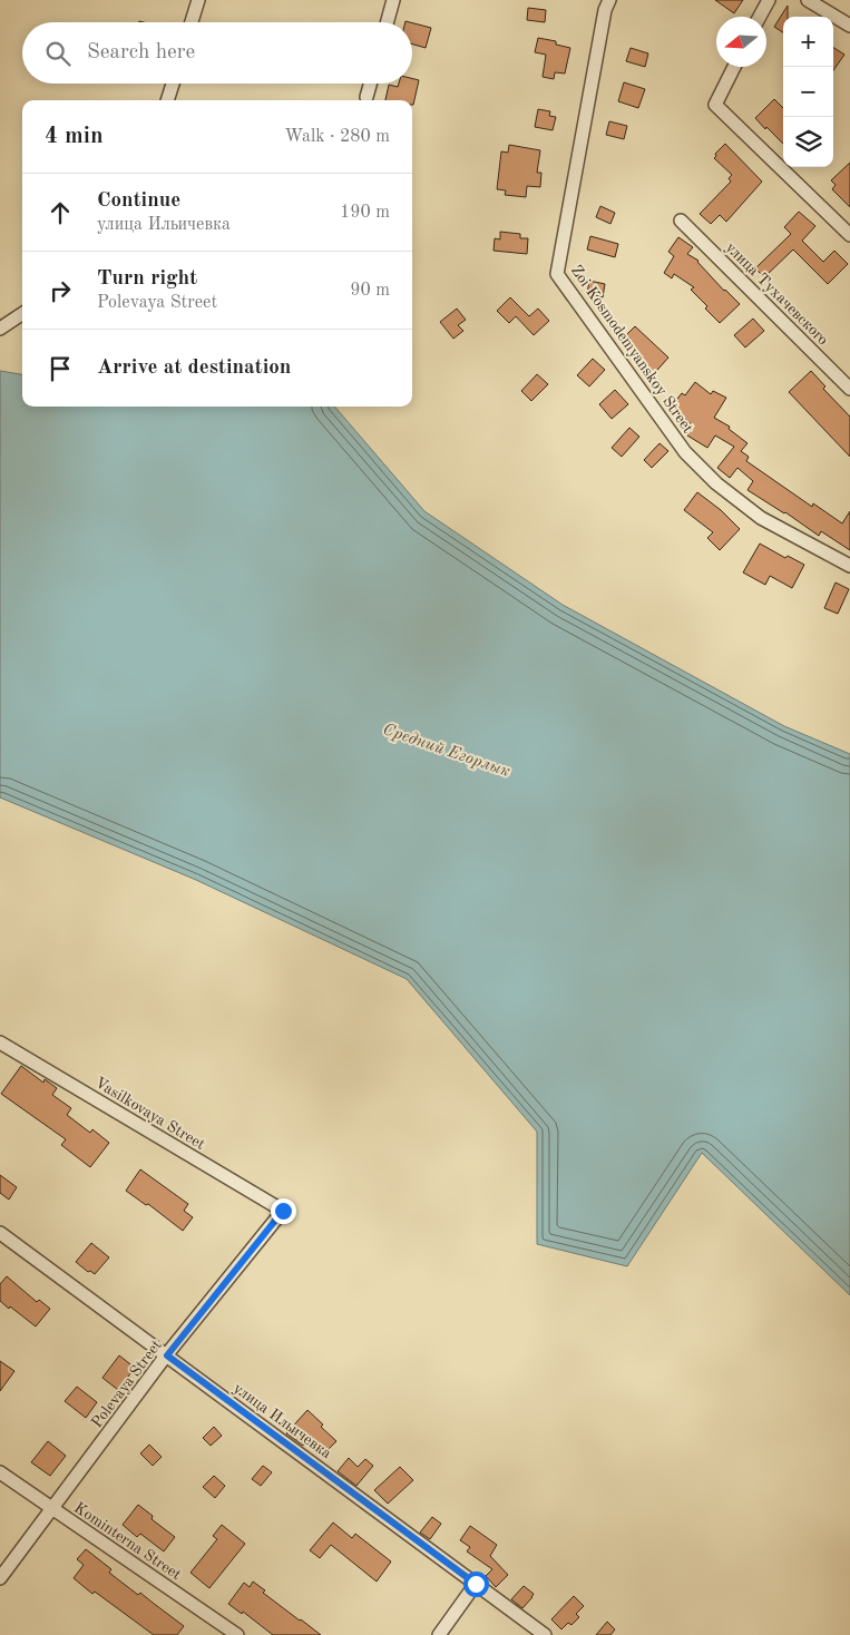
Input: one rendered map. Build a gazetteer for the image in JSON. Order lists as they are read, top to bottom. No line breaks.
{"streets":{"street":["улица Тухачевского","Zoi Kosmodemyanskoy Street","Vasilkovaya Street","Polevaya Street","улица Ильичевка","Kominterna Street"]},"crossings":[["Vasilkovaya Street","Polevaya Street"],["Polevaya Street","улица Ильичевка"],["Polevaya Street","Kominterna Street"]],"water":["Средний Егорлык"],"north":"left","page":{"map_buttons":["+","−"],"search":"Search here","heading":["4 min","Walk · 280 m"],"list":[["Continue","улица Ильичевка","190 m"],["Turn right","Polevaya Street","90 m"],"Arrive at destination"]}}
